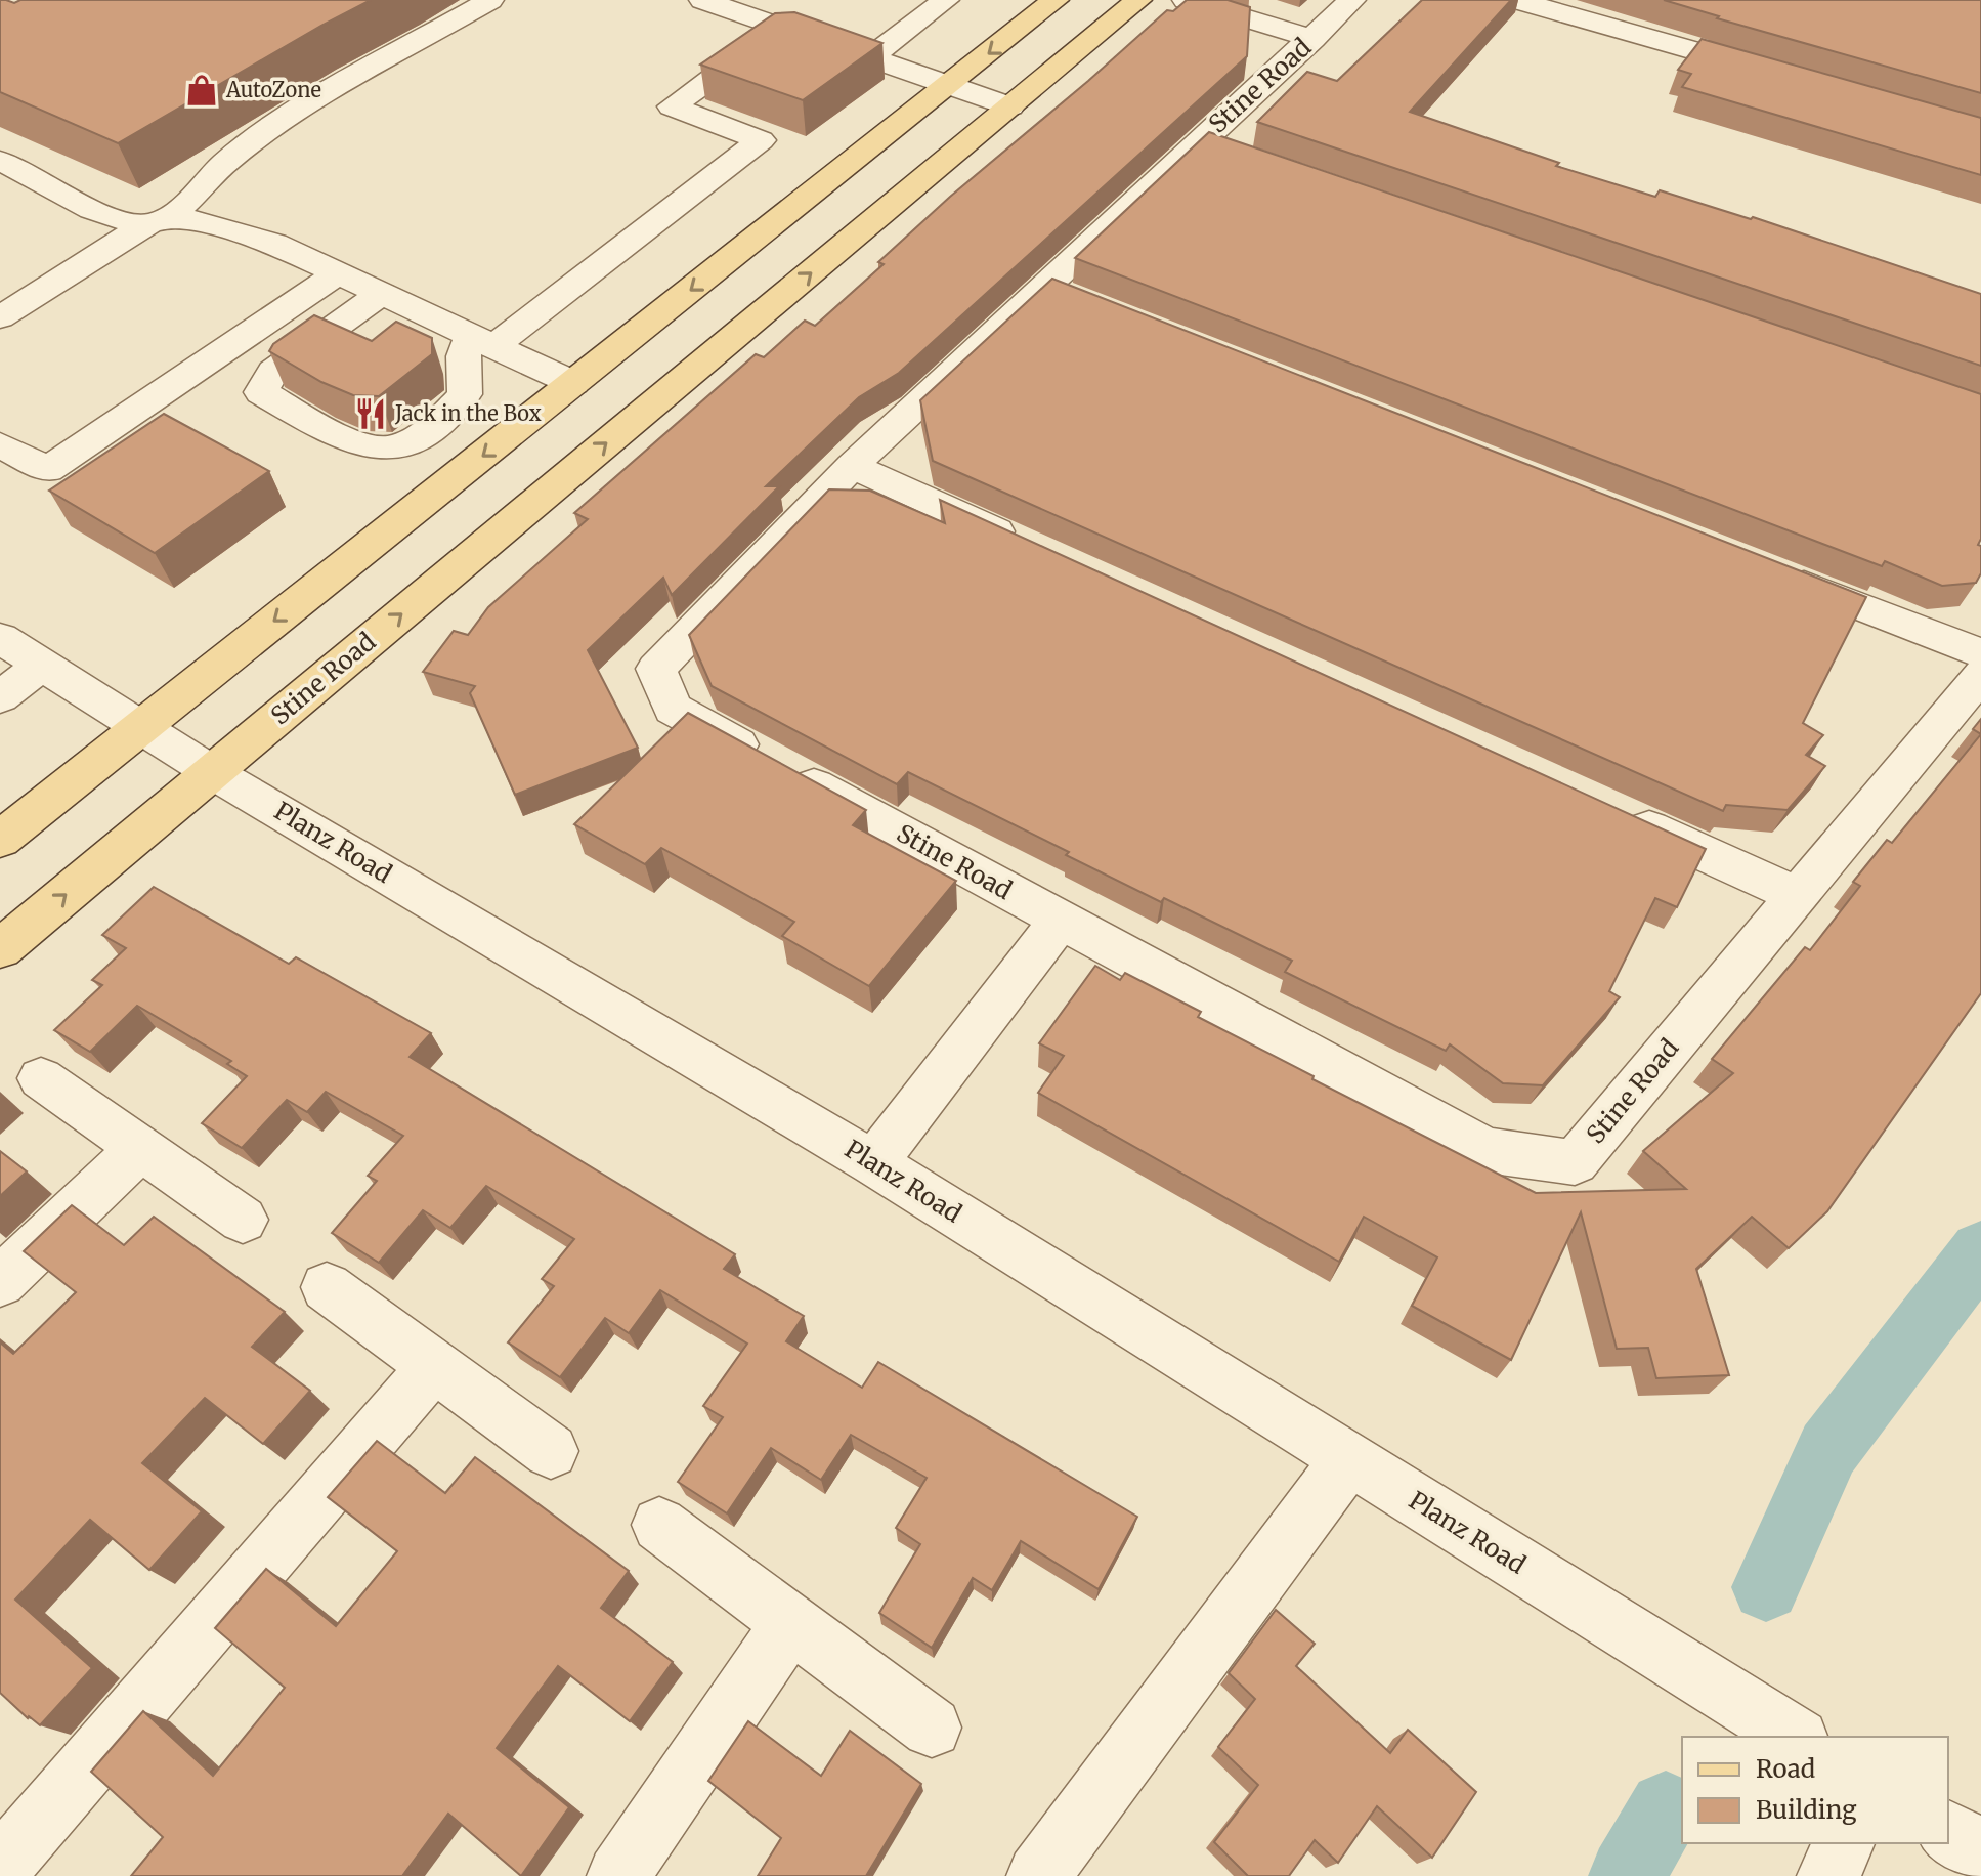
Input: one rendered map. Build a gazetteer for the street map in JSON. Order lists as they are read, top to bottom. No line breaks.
{"streets":{"main road":["Stine Road"],"street":["Planz Road"]},"crossings":[["Stine Road","Planz Road"]],"places":{"shop":["AutoZone"],"restaurant":["Jack in the Box"]},"legend":["Road","Building"]}
